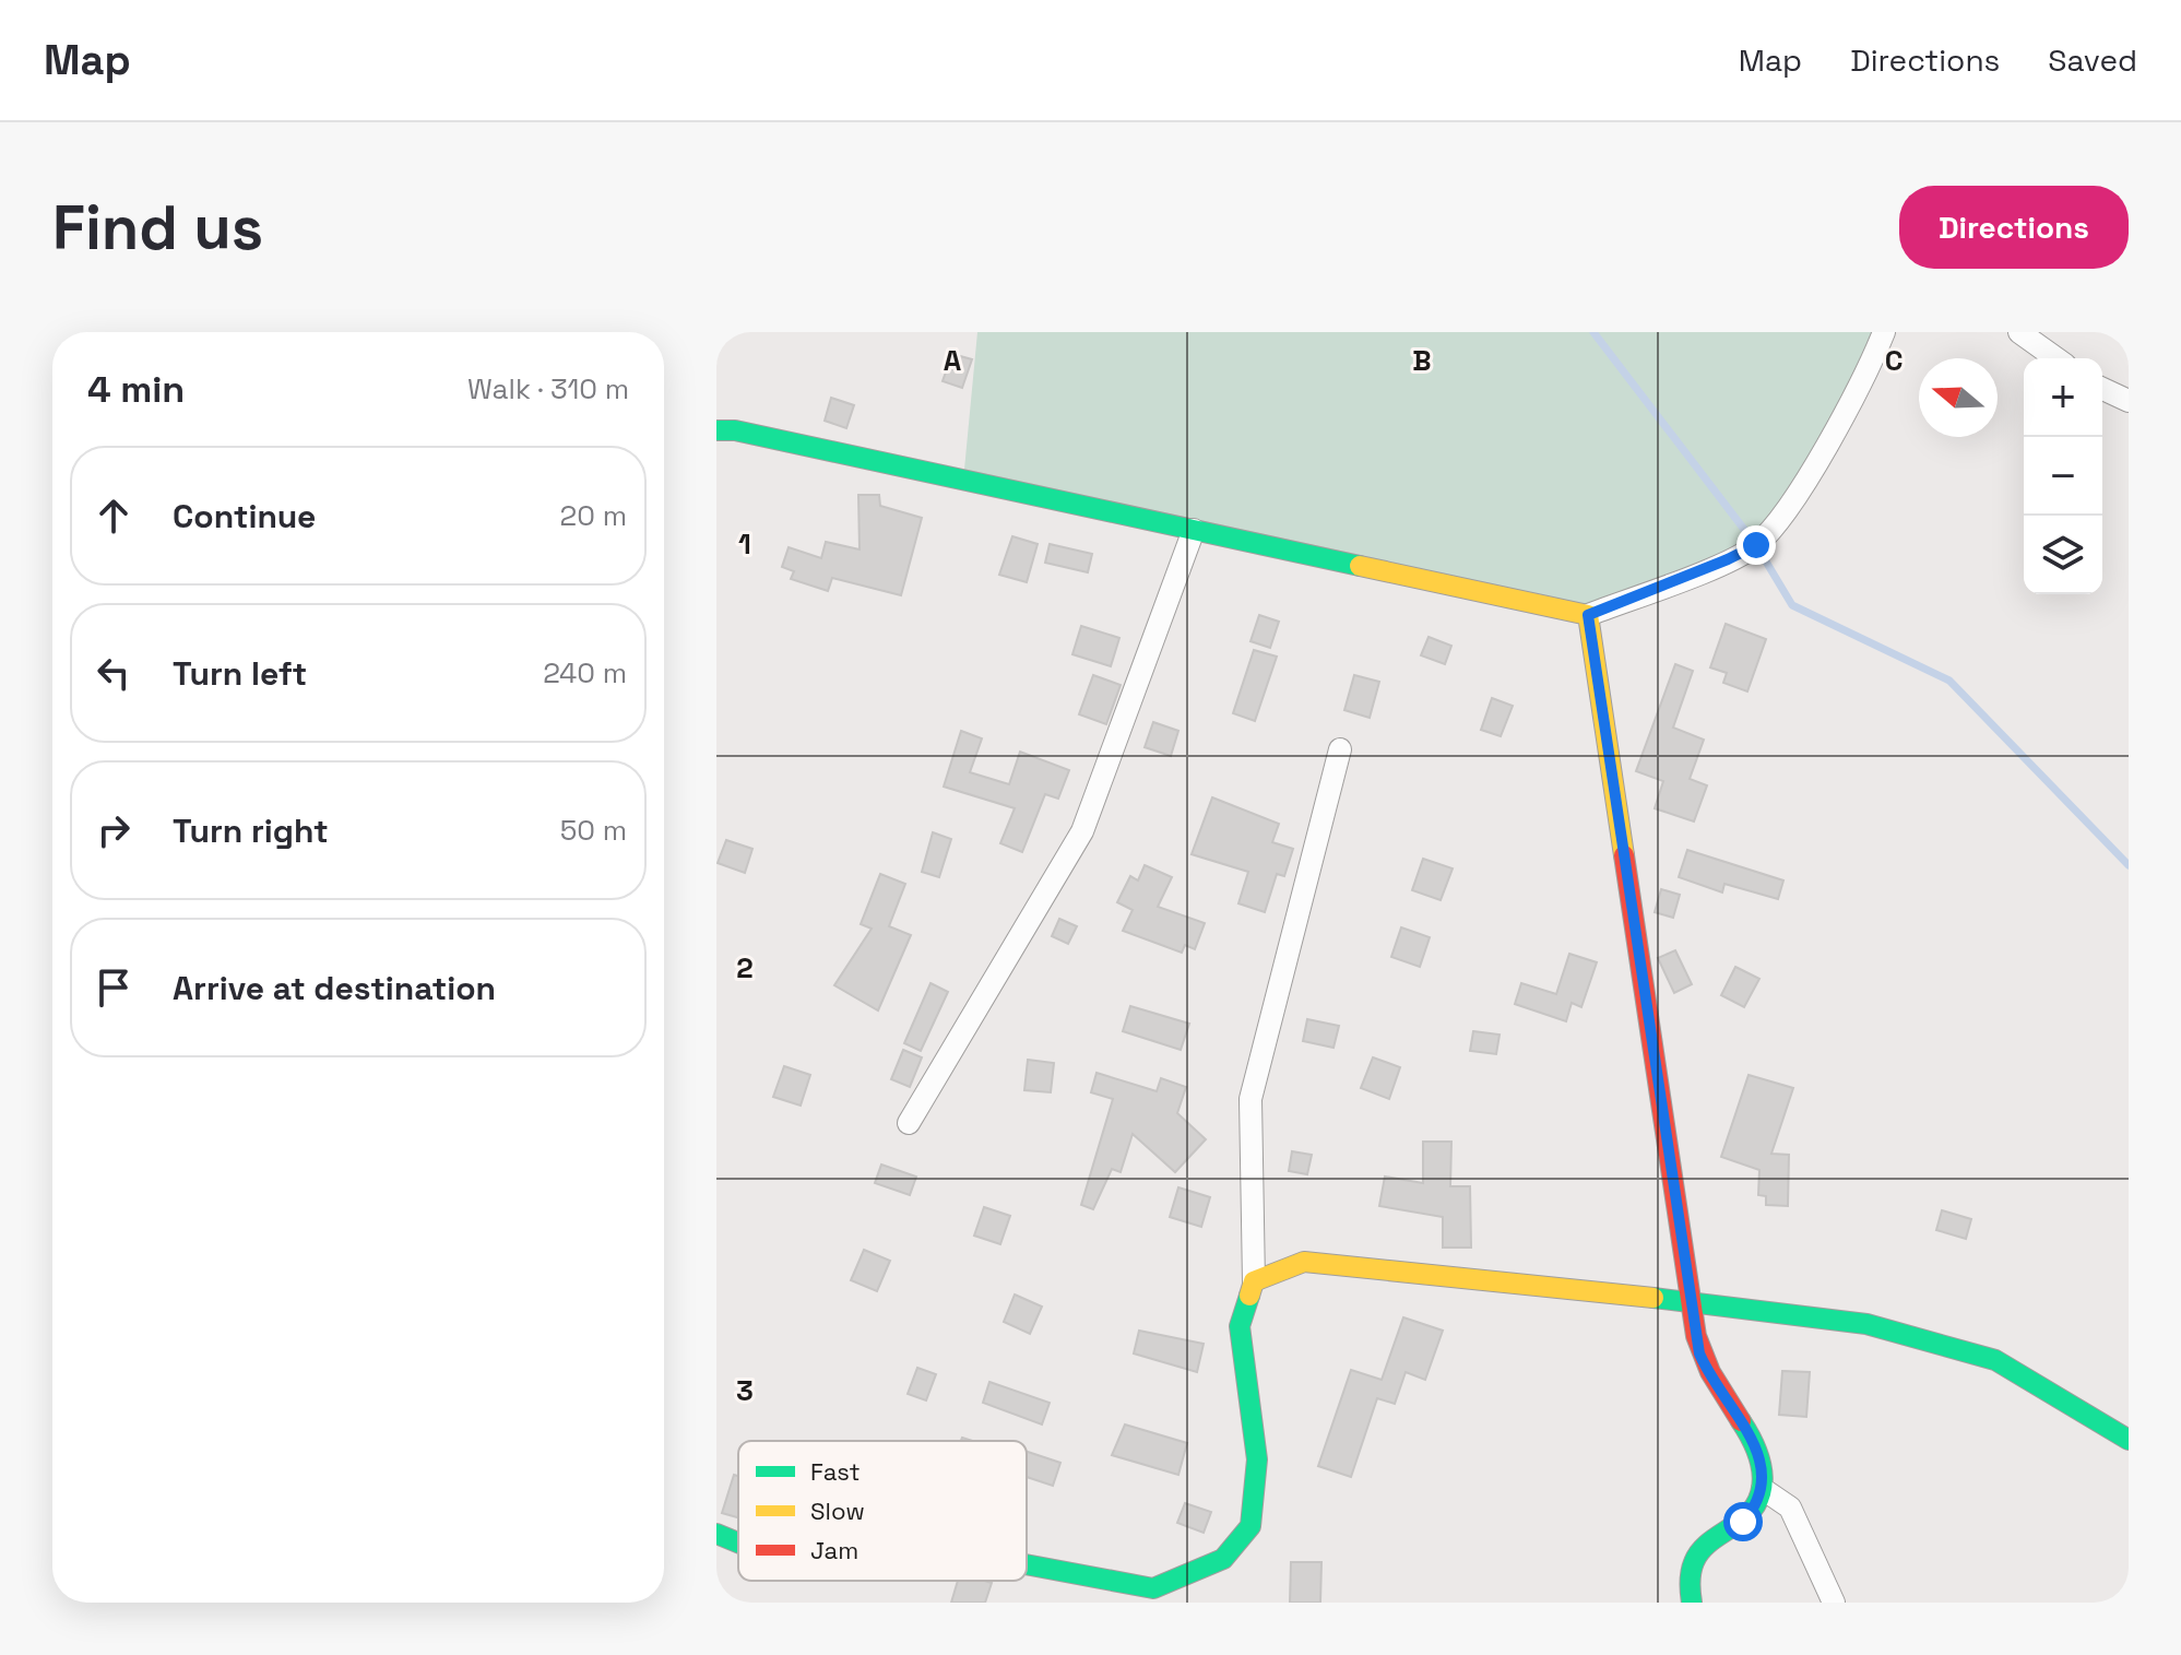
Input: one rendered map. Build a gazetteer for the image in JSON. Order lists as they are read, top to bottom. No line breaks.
{"legend":["Fast","Slow","Jam"],"north":"left","page":{"header":"Map","nav":["Map","Directions","Saved"],"buttons":"Directions","title":"Find us","heading":["4 min","Walk · 310 m"],"map_buttons":["+","−"],"list":[["Continue","20 m"],["Turn left","240 m"],["Turn right","50 m"],"Arrive at destination"]},"grid":{"columns":["A","B","C"],"rows":["1","2","3"]}}
